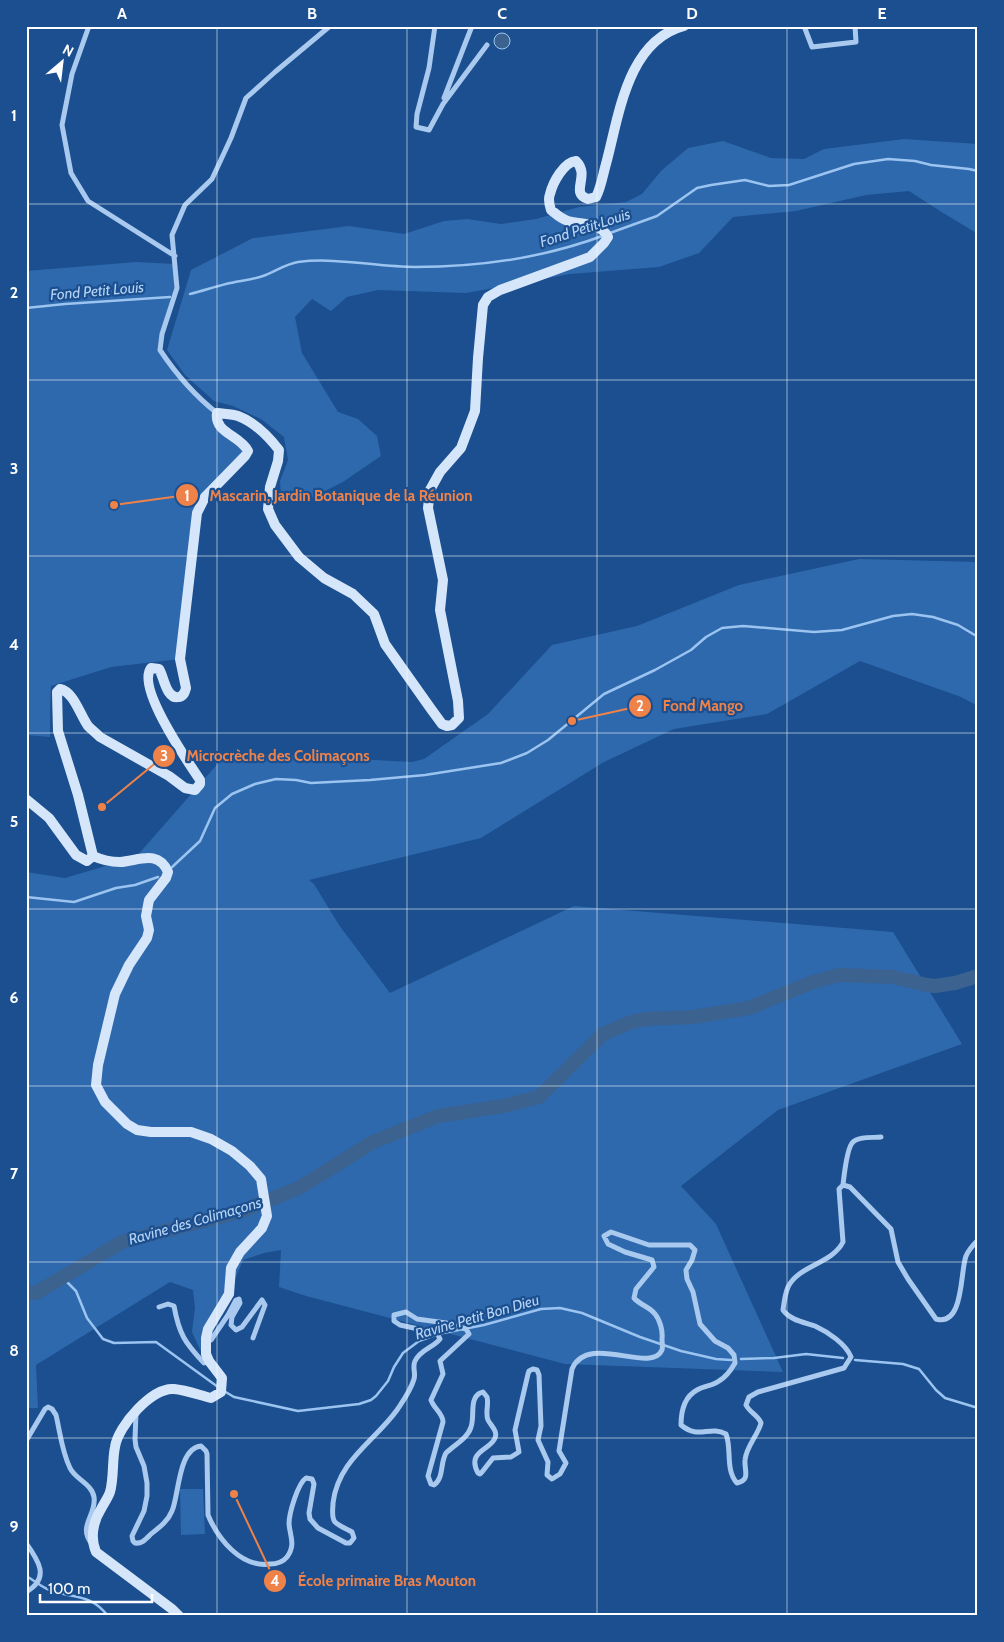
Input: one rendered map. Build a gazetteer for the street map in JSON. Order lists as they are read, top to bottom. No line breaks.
{"water":["Fond Petit Louis","Ravine des Colimaçons","Ravine Petit Bon Dieu"],"places":["Mascarin, Jardin Botanique de la Réunion","Fond Mango","Microcrèche des Colimaçons","École primaire Bras Mouton"],"scale_bar":"100 m","north":"top right","grid":{"columns":["A","B","C","D","E"],"rows":["1","2","3","4","5","6","7","8","9"]}}
